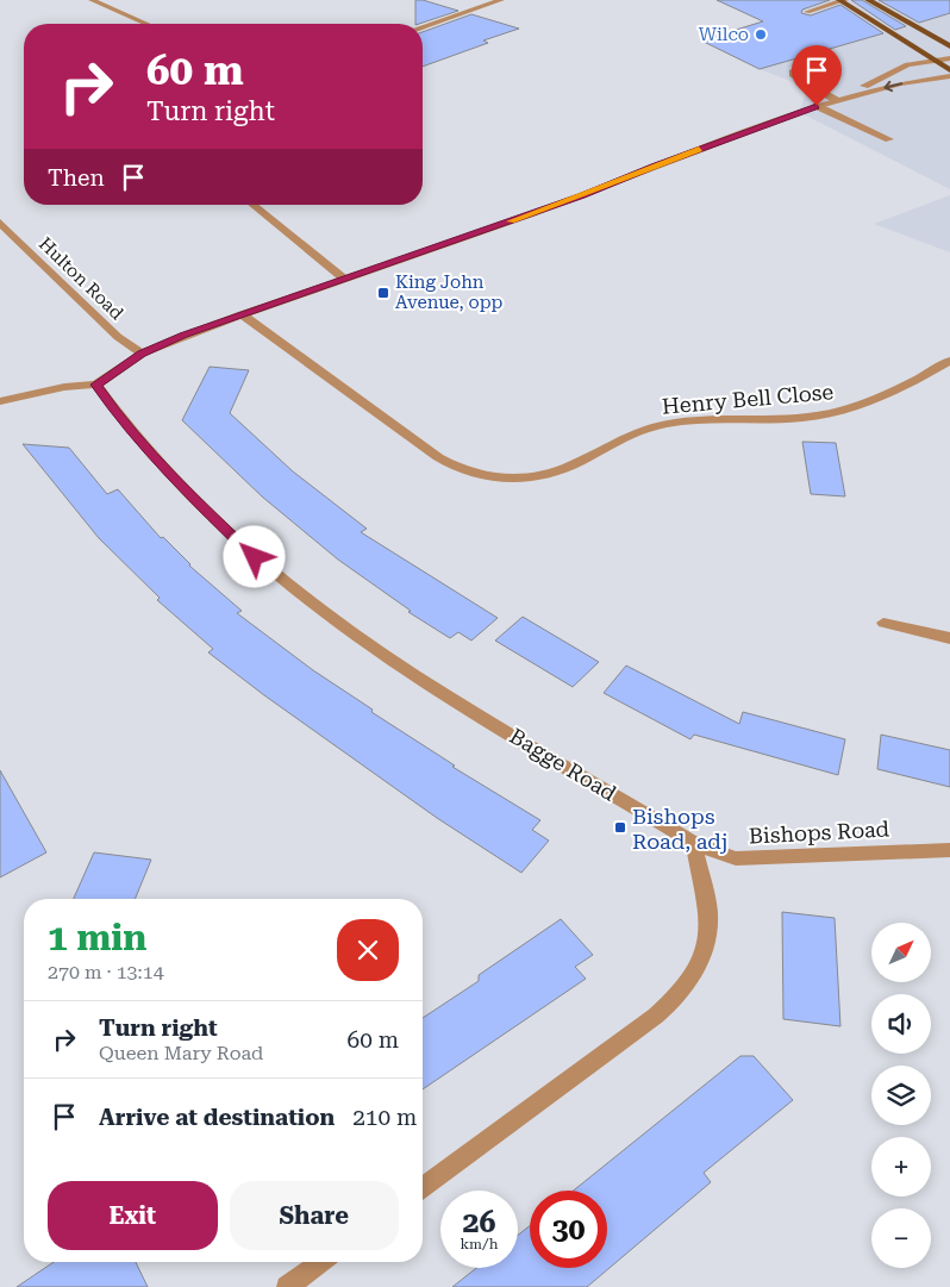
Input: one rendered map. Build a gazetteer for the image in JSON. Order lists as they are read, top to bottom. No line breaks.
{"streets":{"street":["Hulton Road","Henry Bell Close","Bagge Road","Bishops Road"]},"crossings":[["Bagge Road","Bishops Road"]],"places":{"other":["Wilco"],"transit":["King John Avenue, opp","Bishops Road, adj"]},"north":"top right","page":{"turn":["60 m","Turn right"],"then":"Then","heading":["1 min","270 m · 13:14"],"map_buttons":["+","−"],"list":[{"name":"Turn right","note":"Queen Mary Road","value":"60 m"},{"name":"Arrive at destination","value":"210 m"}],"buttons":["Exit","Share"],"speed":"26 km/h","limit":"30"}}
